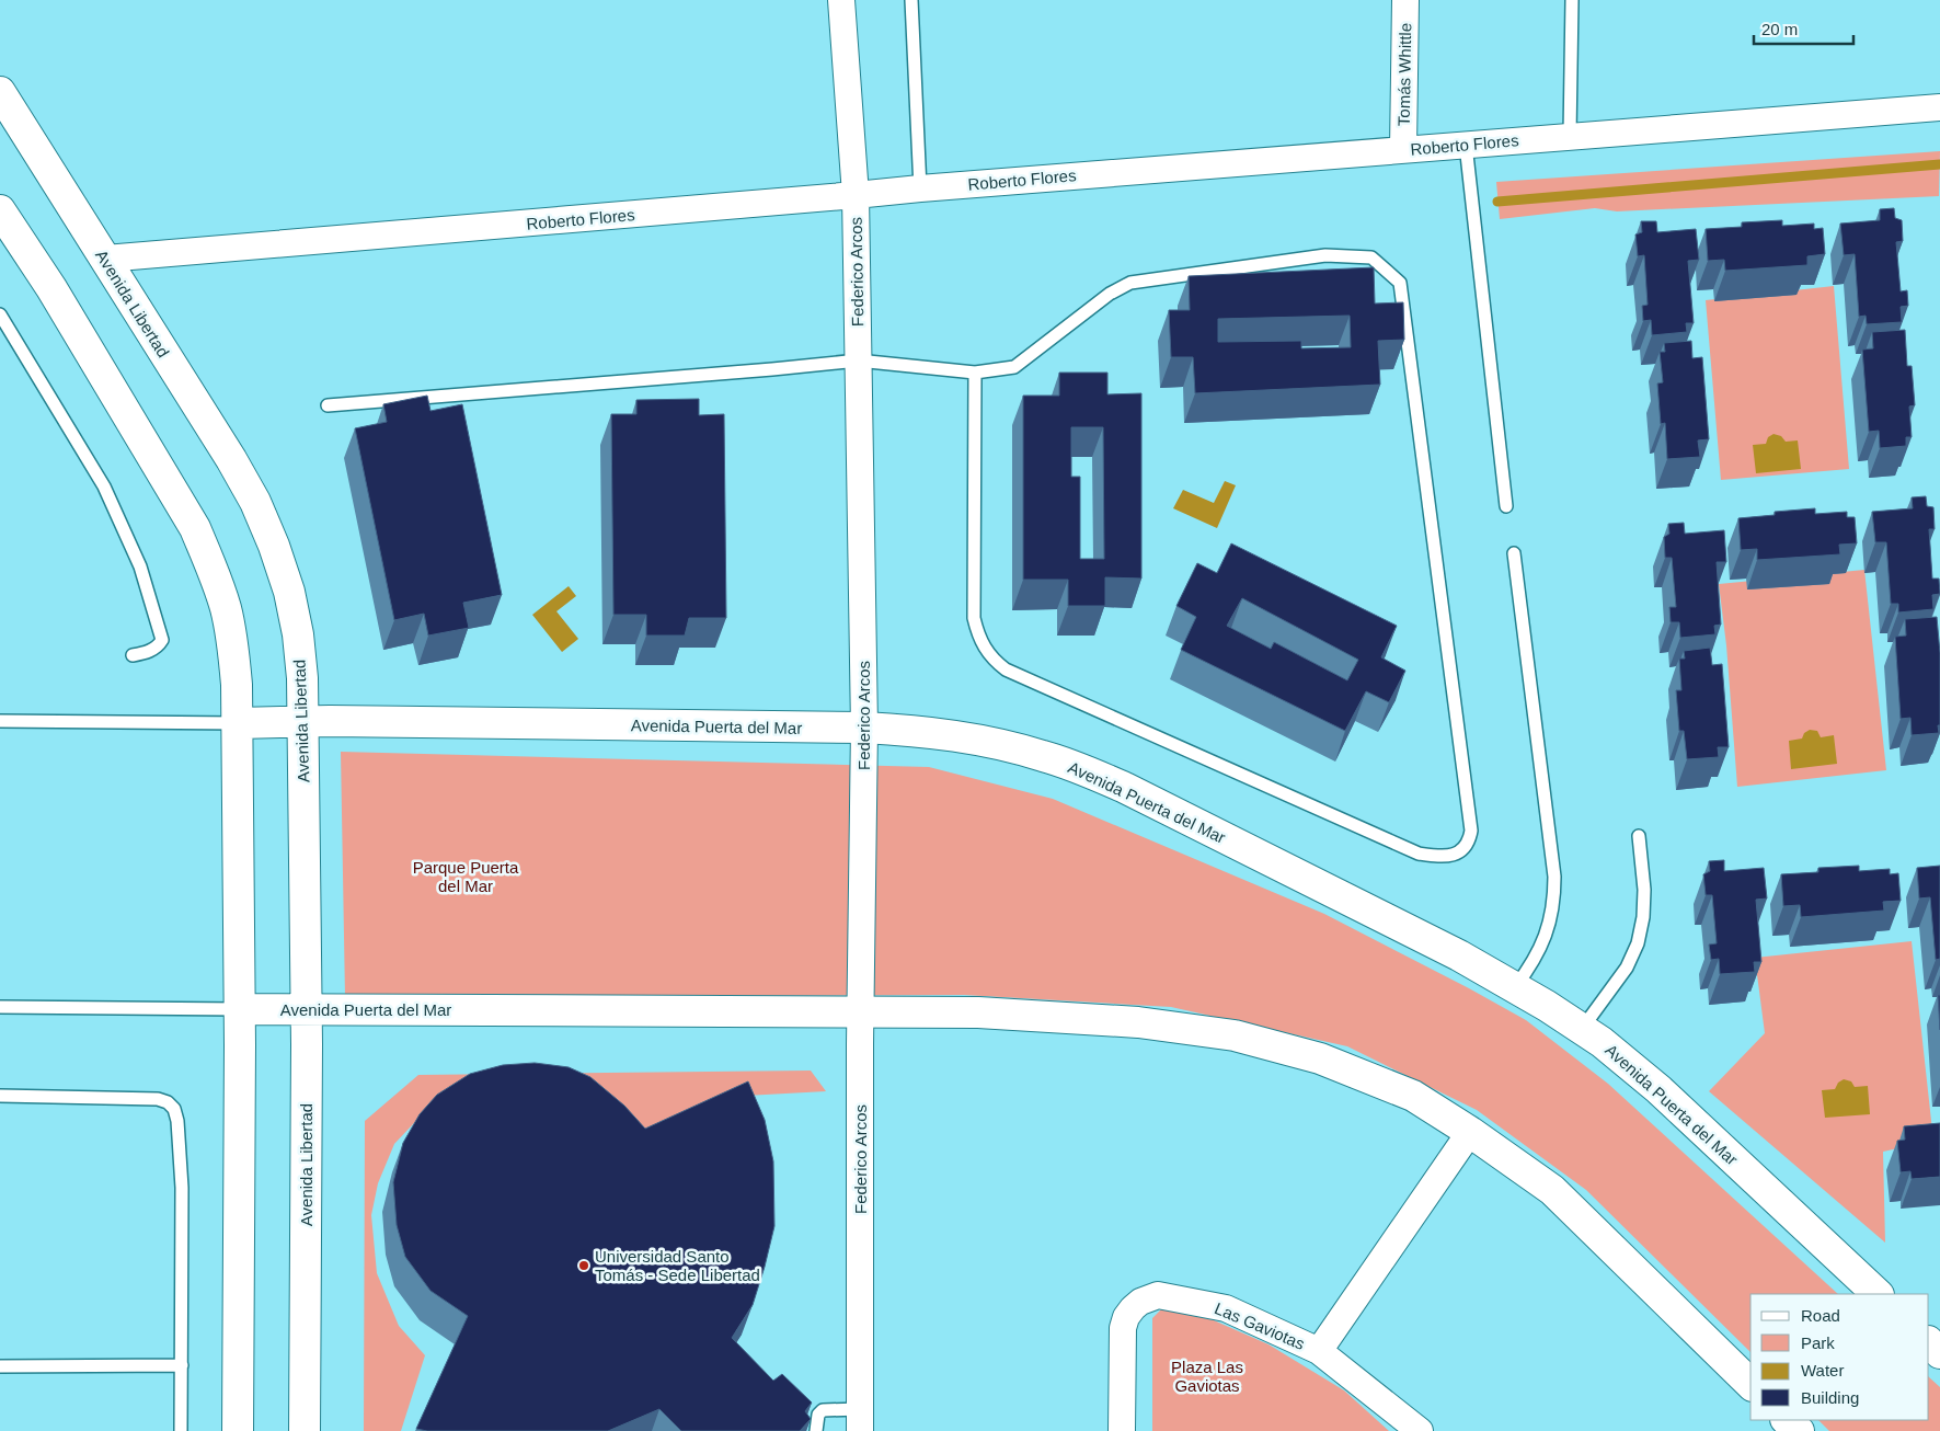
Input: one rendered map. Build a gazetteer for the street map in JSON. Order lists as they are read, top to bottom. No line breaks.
{"streets":{"street":["Tomás Whittle","Roberto Flores","Federico Arcos","Avenida Libertad","Avenida Puerta del Mar","Las Gaviotas"]},"crossings":[["Tomás Whittle","Roberto Flores"],["Roberto Flores","Federico Arcos"],["Roberto Flores","Avenida Libertad"],["Federico Arcos","Avenida Puerta del Mar"],["Avenida Libertad","Avenida Puerta del Mar"],["Avenida Puerta del Mar","Las Gaviotas"]],"parks":["Parque Puerta del Mar","Plaza Las Gaviotas"],"places":["Universidad Santo Tomás - Sede Libertad"],"legend":["Road","Park","Water","Building"],"scale_bar":"20 m"}
